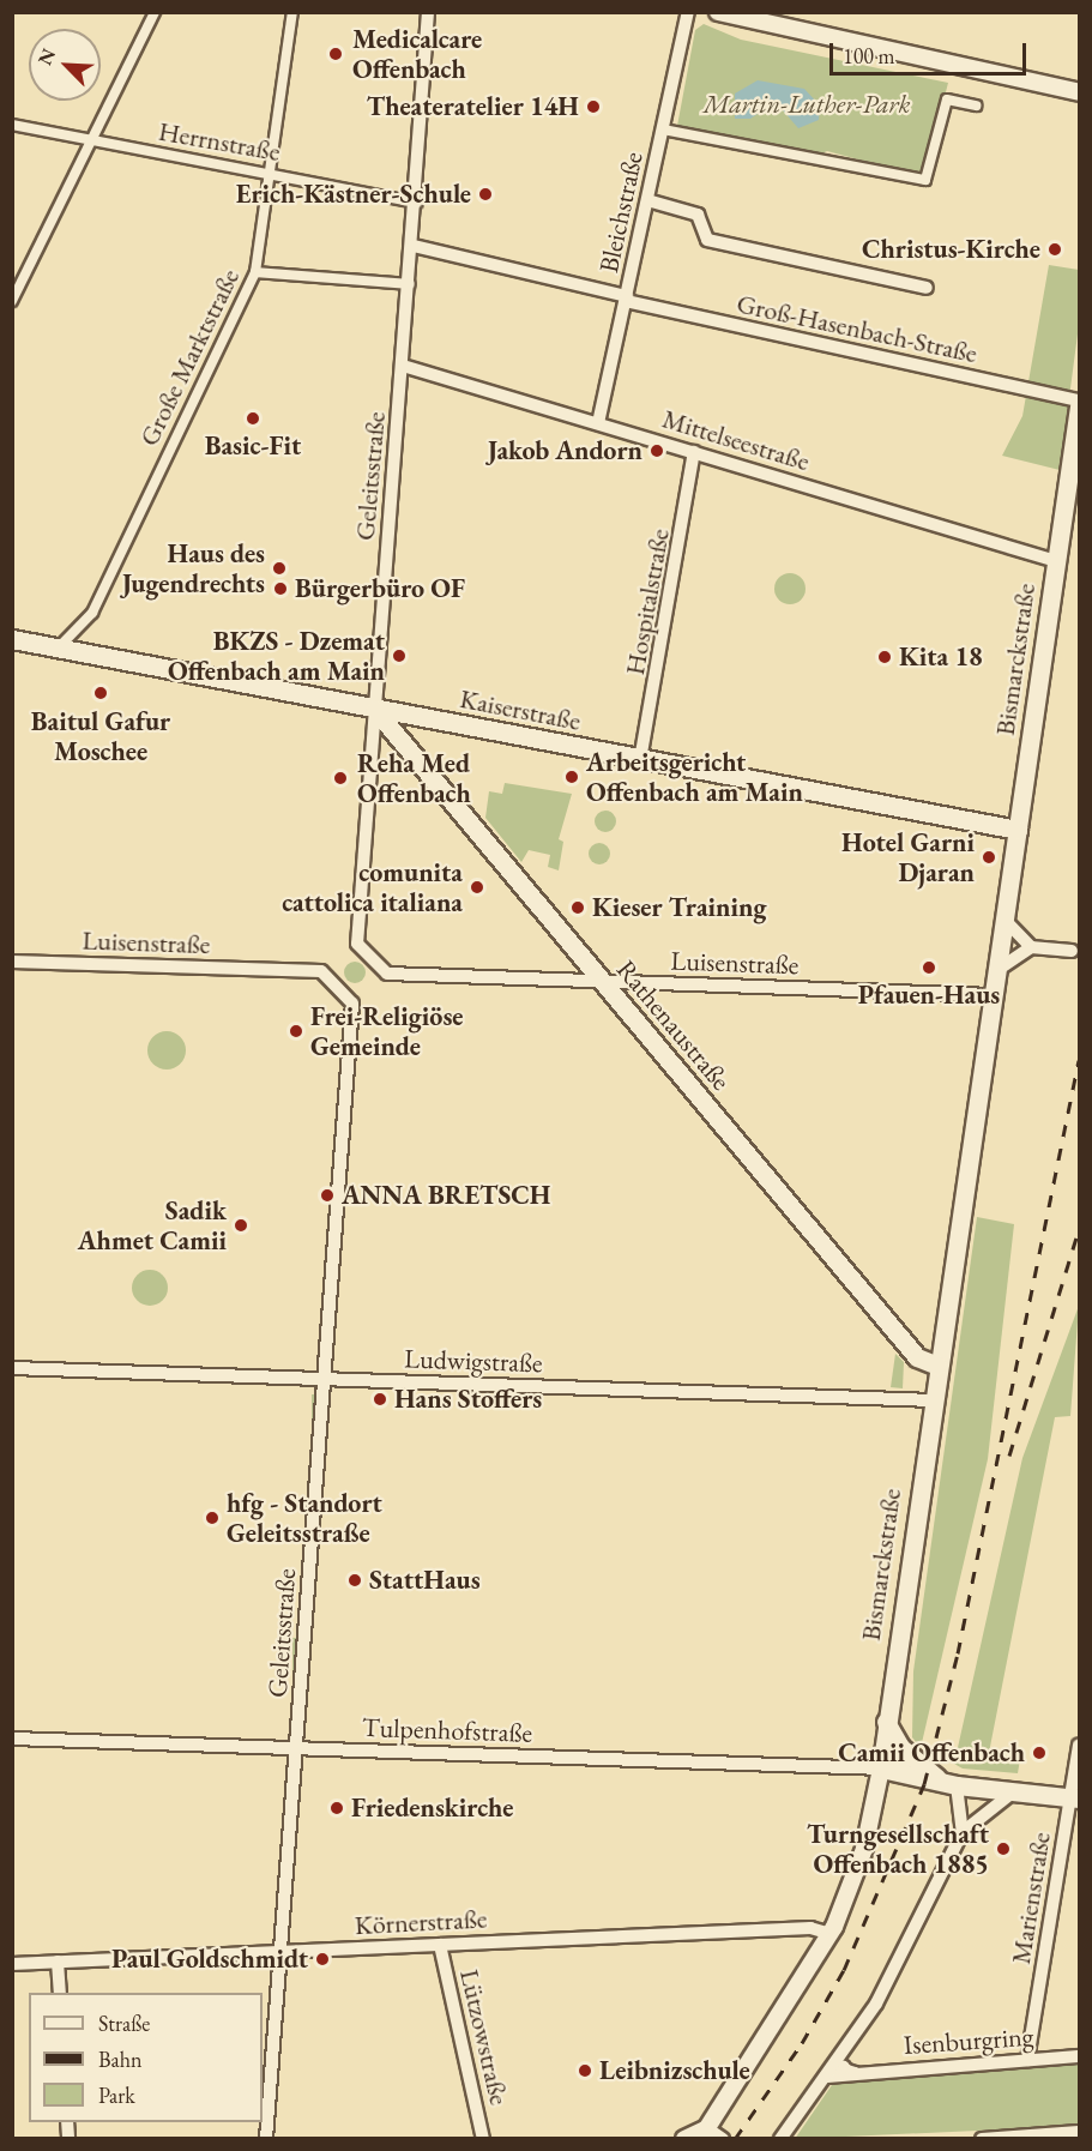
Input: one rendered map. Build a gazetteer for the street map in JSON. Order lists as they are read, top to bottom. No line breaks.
{"streets":{"main road":["Bismarckstraße","Kaiserstraße","Rathenaustraße"],"street":["Herrnstraße","Bleichstraße","Groß-Hasenbach-Straße","Große Marktstraße","Mittelseestraße","Geleitsstraße","Hospitalstraße","Luisenstraße","Ludwigstraße","Tulpenhofstraße","Marienstraße","Körnerstraße","Lützowstraße","Isenburgring"]},"crossings":[["Herrnstraße","Große Marktstraße"],["Herrnstraße","Geleitsstraße"],["Bleichstraße","Groß-Hasenbach-Straße"],["Bleichstraße","Mittelseestraße"],["Groß-Hasenbach-Straße","Geleitsstraße"],["Große Marktstraße","Kaiserstraße"],["Mittelseestraße","Geleitsstraße"],["Mittelseestraße","Hospitalstraße"],["Mittelseestraße","Bismarckstraße"],["Geleitsstraße","Kaiserstraße"],["Geleitsstraße","Luisenstraße"],["Geleitsstraße","Rathenaustraße"],["Geleitsstraße","Ludwigstraße"],["Geleitsstraße","Tulpenhofstraße"],["Geleitsstraße","Körnerstraße"],["Hospitalstraße","Kaiserstraße"],["Bismarckstraße","Kaiserstraße"],["Bismarckstraße","Luisenstraße"],["Bismarckstraße","Rathenaustraße"],["Bismarckstraße","Ludwigstraße"],["Bismarckstraße","Tulpenhofstraße"],["Bismarckstraße","Körnerstraße"],["Kaiserstraße","Rathenaustraße"],["Luisenstraße","Rathenaustraße"],["Marienstraße","Isenburgring"],["Körnerstraße","Lützowstraße"]],"parks":["Martin-Luther-Park"],"places":["Medicalcare Offenbach","Theateratelier 14H","Erich-Kästner-Schule","Christus-Kirche","Basic-Fit","Jakob Andorn","Haus des Jugendrechts","Bürgerbüro OF","BKZS - Dzemat Offenbach am Main","Kita 18","Baitul Gafur Moschee","Arbeitsgericht Offenbach am Main","Reha Med Offenbach","Hotel Garni Djaran","comunita cattolica italiana","Kieser Training","Pfauen-Haus","Frei-Religiöse Gemeinde","ANNA BRETSCH","Sadik Ahmet Camii","Hans Stoffers","hfg - Standort Geleitsstraße","StattHaus","Camii Offenbach","Friedenskirche","Turngesellschaft Offenbach 1885","Paul Goldschmidt","Leibnizschule"],"legend":["Straße","Bahn","Park"],"scale_bar":"100 m","north":"top left"}
